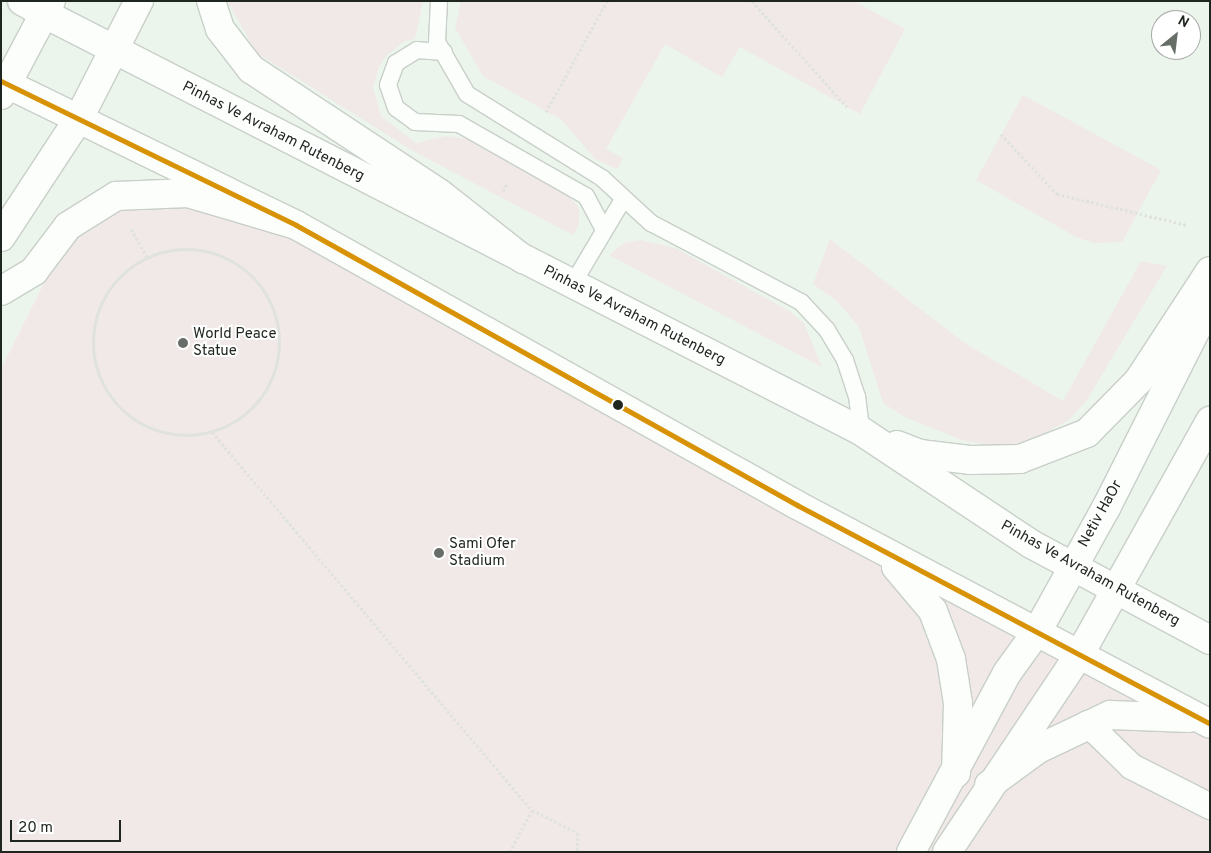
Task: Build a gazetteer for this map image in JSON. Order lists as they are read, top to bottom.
{
  "streets": {
    "main road": ["Pinhas Ve Avraham Rutenberg", "Netiv HaOr"]
  },
  "crossings": [
    ["Pinhas Ve Avraham Rutenberg", "Netiv HaOr"]
  ],
  "places": ["World Peace Statue", "Sami Ofer Stadium"],
  "scale_bar": "20 m",
  "north": "top right"
}
